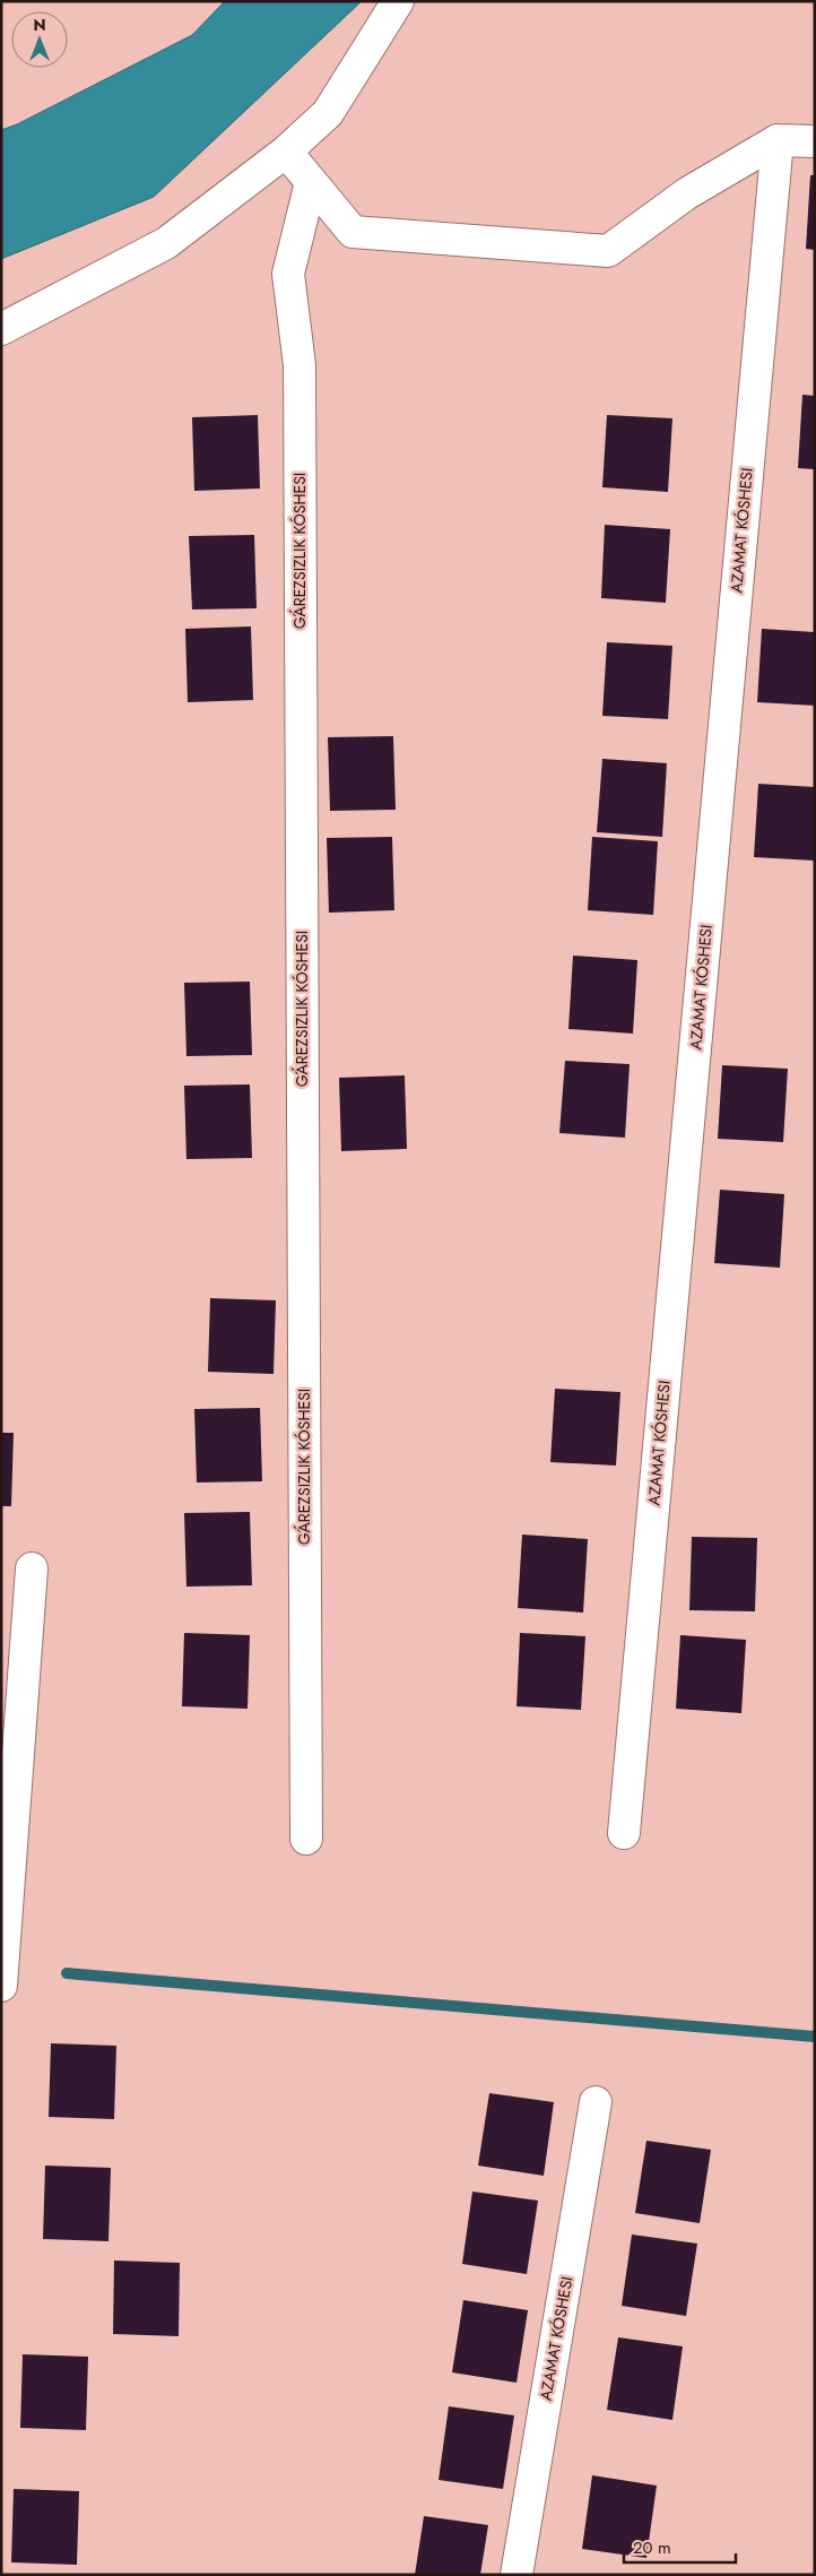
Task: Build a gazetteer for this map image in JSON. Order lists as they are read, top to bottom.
{
  "streets": {
    "street": ["AZAMAT KÓSHESI", "ǴÁREZSIZLIK KÓSHESI"]
  },
  "scale_bar": "20 m",
  "north": "top"
}
